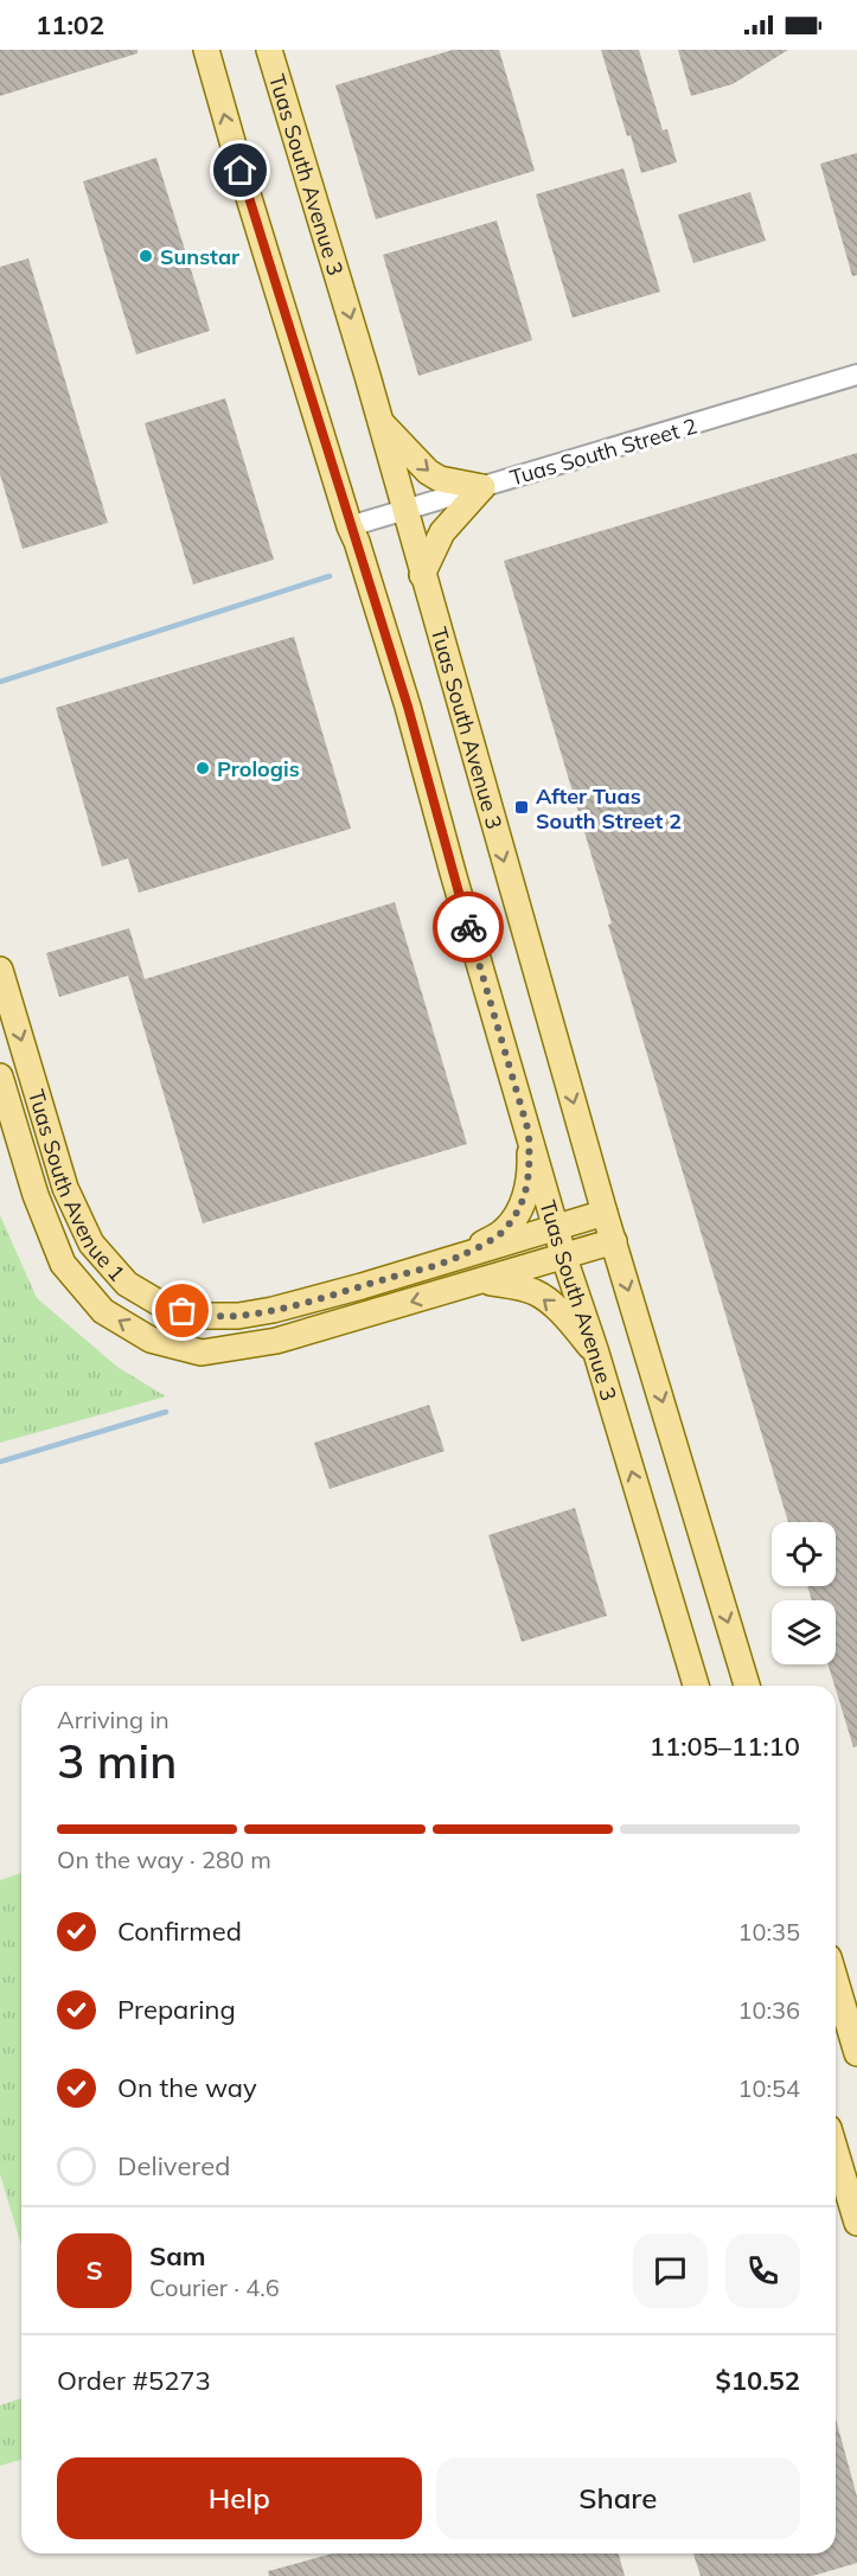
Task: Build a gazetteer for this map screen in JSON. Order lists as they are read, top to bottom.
{
  "streets": {
    "main road": ["Tuas South Avenue 3", "Tuas South Avenue 1"],
    "street": ["Tuas South Street 2"]
  },
  "crossings": [
    ["Tuas South Avenue 3", "Tuas South Street 2"],
    ["Tuas South Avenue 3", "Tuas South Avenue 1"]
  ],
  "places": {
    "other": ["Sunstar", "Prologis"],
    "transit": ["After Tuas South Street 2"]
  },
  "page": {
    "status": "11:02",
    "heading": ["3 min", "Arriving in", "11:05–11:10"],
    "panel": [
      "Sam",
      "Courier · 4.6",
      "Order #5273",
      "$10.52"
    ],
    "bar": "On the way · 280 m",
    "list": [
      ["Confirmed", "10:35"],
      ["Preparing", "10:36"],
      ["On the way", "10:54"],
      "Delivered"
    ],
    "round": "S",
    "buttons": ["Help", "Share"]
  }
}
